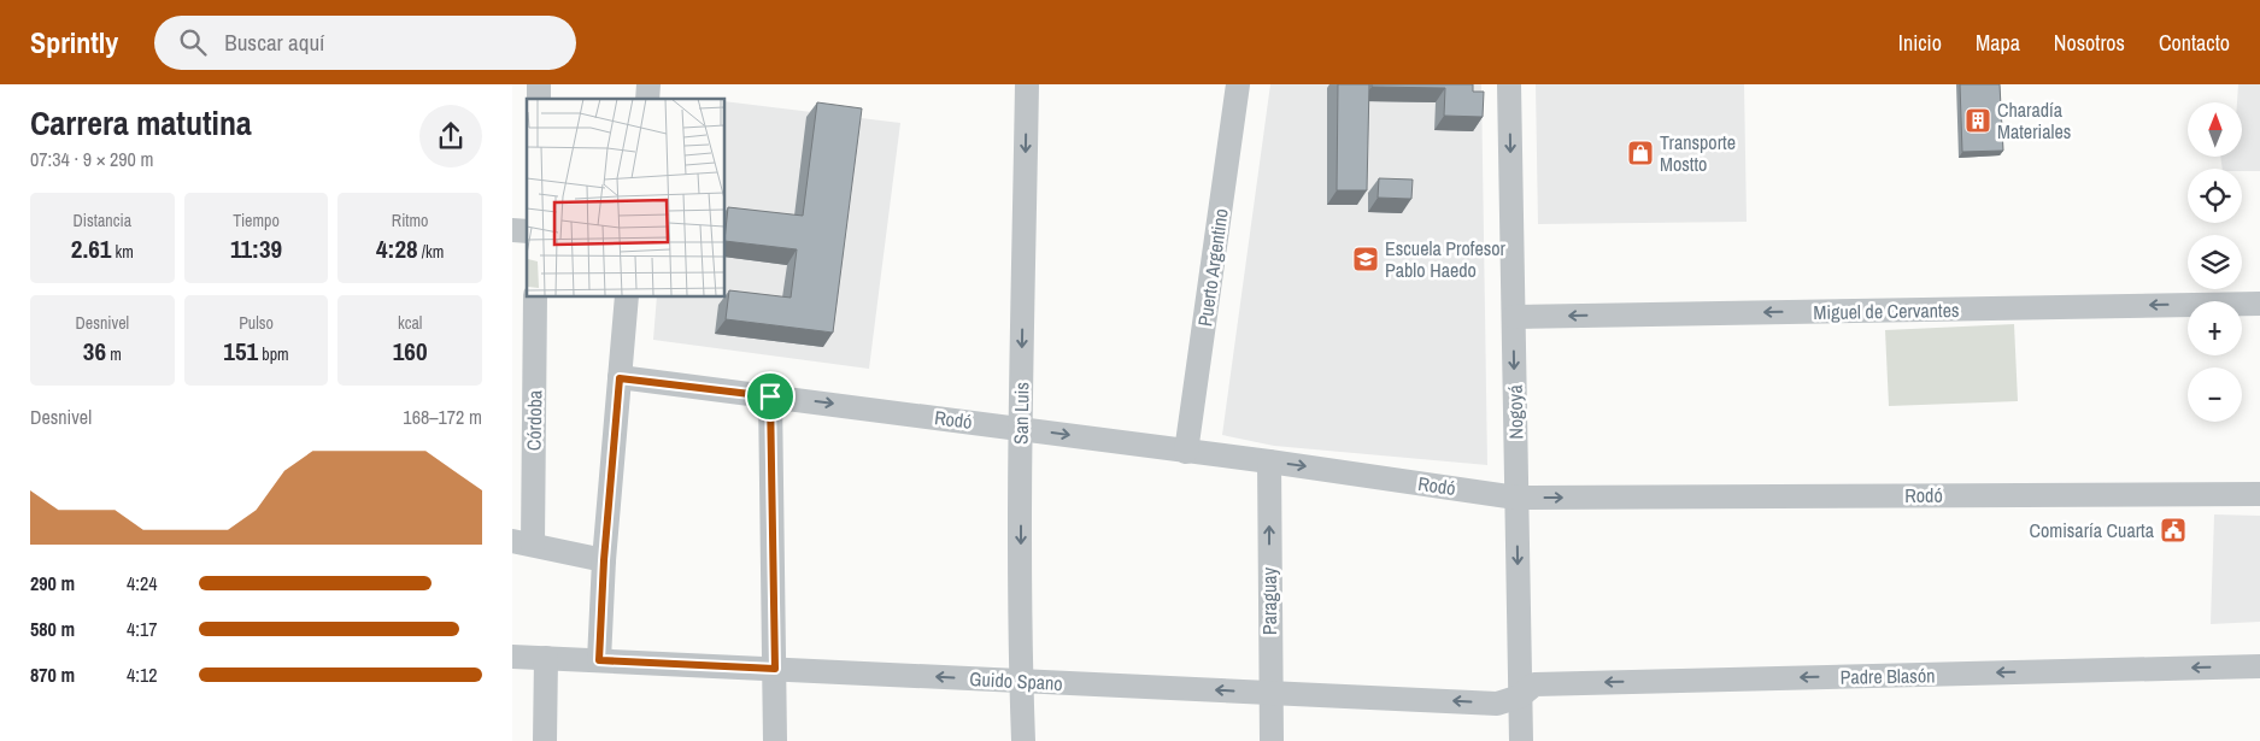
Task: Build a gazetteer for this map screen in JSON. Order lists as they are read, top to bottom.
{
  "streets": {
    "street": [
      "Puerto Argentino",
      "Miguel de Cervantes",
      "Nogoyá",
      "San Luis",
      "Rodó",
      "Córdoba",
      "Paraguay",
      "Padre Blasón",
      "Guido Spano"
    ]
  },
  "crossings": [
    ["Puerto Argentino", "Rodó"],
    ["Miguel de Cervantes", "Nogoyá"],
    ["Nogoyá", "Rodó"],
    ["Nogoyá", "Padre Blasón"],
    ["Nogoyá", "Guido Spano"],
    ["San Luis", "Rodó"],
    ["San Luis", "Guido Spano"],
    ["Rodó", "Paraguay"],
    ["Paraguay", "Guido Spano"],
    ["Padre Blasón", "Guido Spano"]
  ],
  "one_way": [
    "Miguel de Cervantes",
    "Nogoyá",
    "San Luis",
    "Rodó",
    "Paraguay",
    "Padre Blasón",
    "Guido Spano"
  ],
  "places": {
    "building": ["Charadía Materiales"],
    "shop": ["Transporte Mostto"],
    "school or university": ["Escuela Profesor Pablo Haedo"],
    "public building": ["Comisaría Cuarta"]
  },
  "north": "top",
  "page": {
    "header": "Sprintly",
    "search": "Buscar aquí",
    "nav": [
      "Inicio",
      "Mapa",
      "Nosotros",
      "Contacto"
    ],
    "heading": ["Carrera matutina", "07:34 · 9 × 290 m"],
    "map_buttons": ["+", "−"],
    "stats": [
      ["Distancia", "2.61 km"],
      ["Tiempo", "11:39"],
      ["Ritmo", "4:28 /km"],
      ["Desnivel", "36 m"],
      ["Pulso", "151 bpm"],
      ["kcal", "160"]
    ],
    "chart": ["Desnivel", "168–172 m"],
    "list": [
      {
        "name": "290 m",
        "note": "4:24"
      },
      {
        "name": "580 m",
        "note": "4:17"
      },
      {
        "name": "870 m",
        "note": "4:12"
      }
    ]
  }
}
